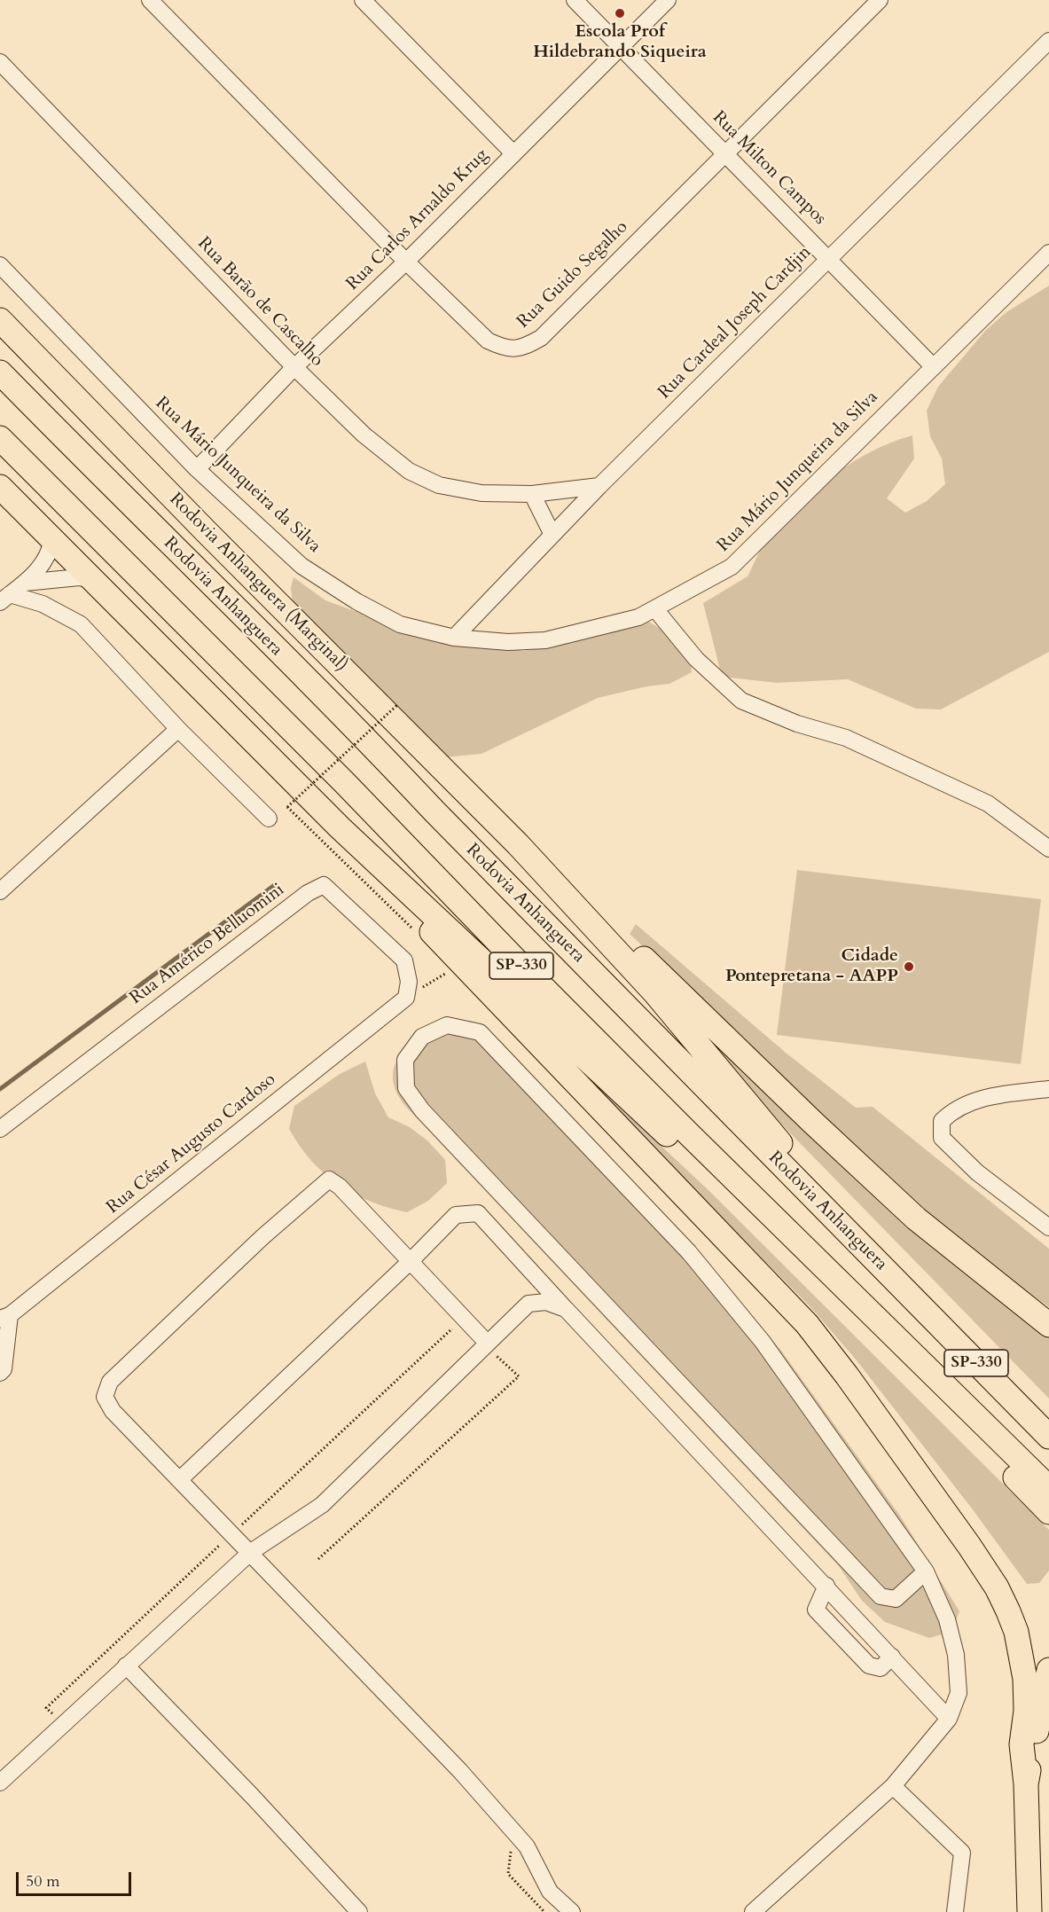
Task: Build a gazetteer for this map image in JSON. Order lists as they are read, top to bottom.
{
  "streets": {
    "highway": ["Rodovia Anhanguera (Marginal)", "Rodovia Anhanguera", "SP-330"],
    "street": [
      "Rua Milton Campos",
      "Rua Carlos Arnaldo Krug",
      "Rua Guido Segalho",
      "Rua Barão de Cascalho",
      "Rua Cardeal Joseph Cardjin",
      "Rua Mário Junqueira da Silva",
      "Rua Américo Belluomini",
      "Rua César Augusto Cardoso"
    ]
  },
  "crossings": [
    ["Rua Milton Campos", "Rua Carlos Arnaldo Krug"],
    ["Rua Milton Campos", "Rua Guido Segalho"],
    ["Rua Milton Campos", "Rua Cardeal Joseph Cardjin"],
    ["Rua Milton Campos", "Rua Mário Junqueira da Silva"],
    ["Rua Carlos Arnaldo Krug", "Rua Guido Segalho"],
    ["Rua Carlos Arnaldo Krug", "Rua Barão de Cascalho"],
    ["Rua Carlos Arnaldo Krug", "Rua Mário Junqueira da Silva"],
    ["Rua Barão de Cascalho", "Rua Cardeal Joseph Cardjin"],
    ["Rua Cardeal Joseph Cardjin", "Rua Mário Junqueira da Silva"],
    ["Rua Américo Belluomini", "Rua César Augusto Cardoso"]
  ],
  "places": ["Escola Prof Hildebrando Siqueira", "Cidade Pontepretana - AAPP"],
  "scale_bar": "50 m"
}
